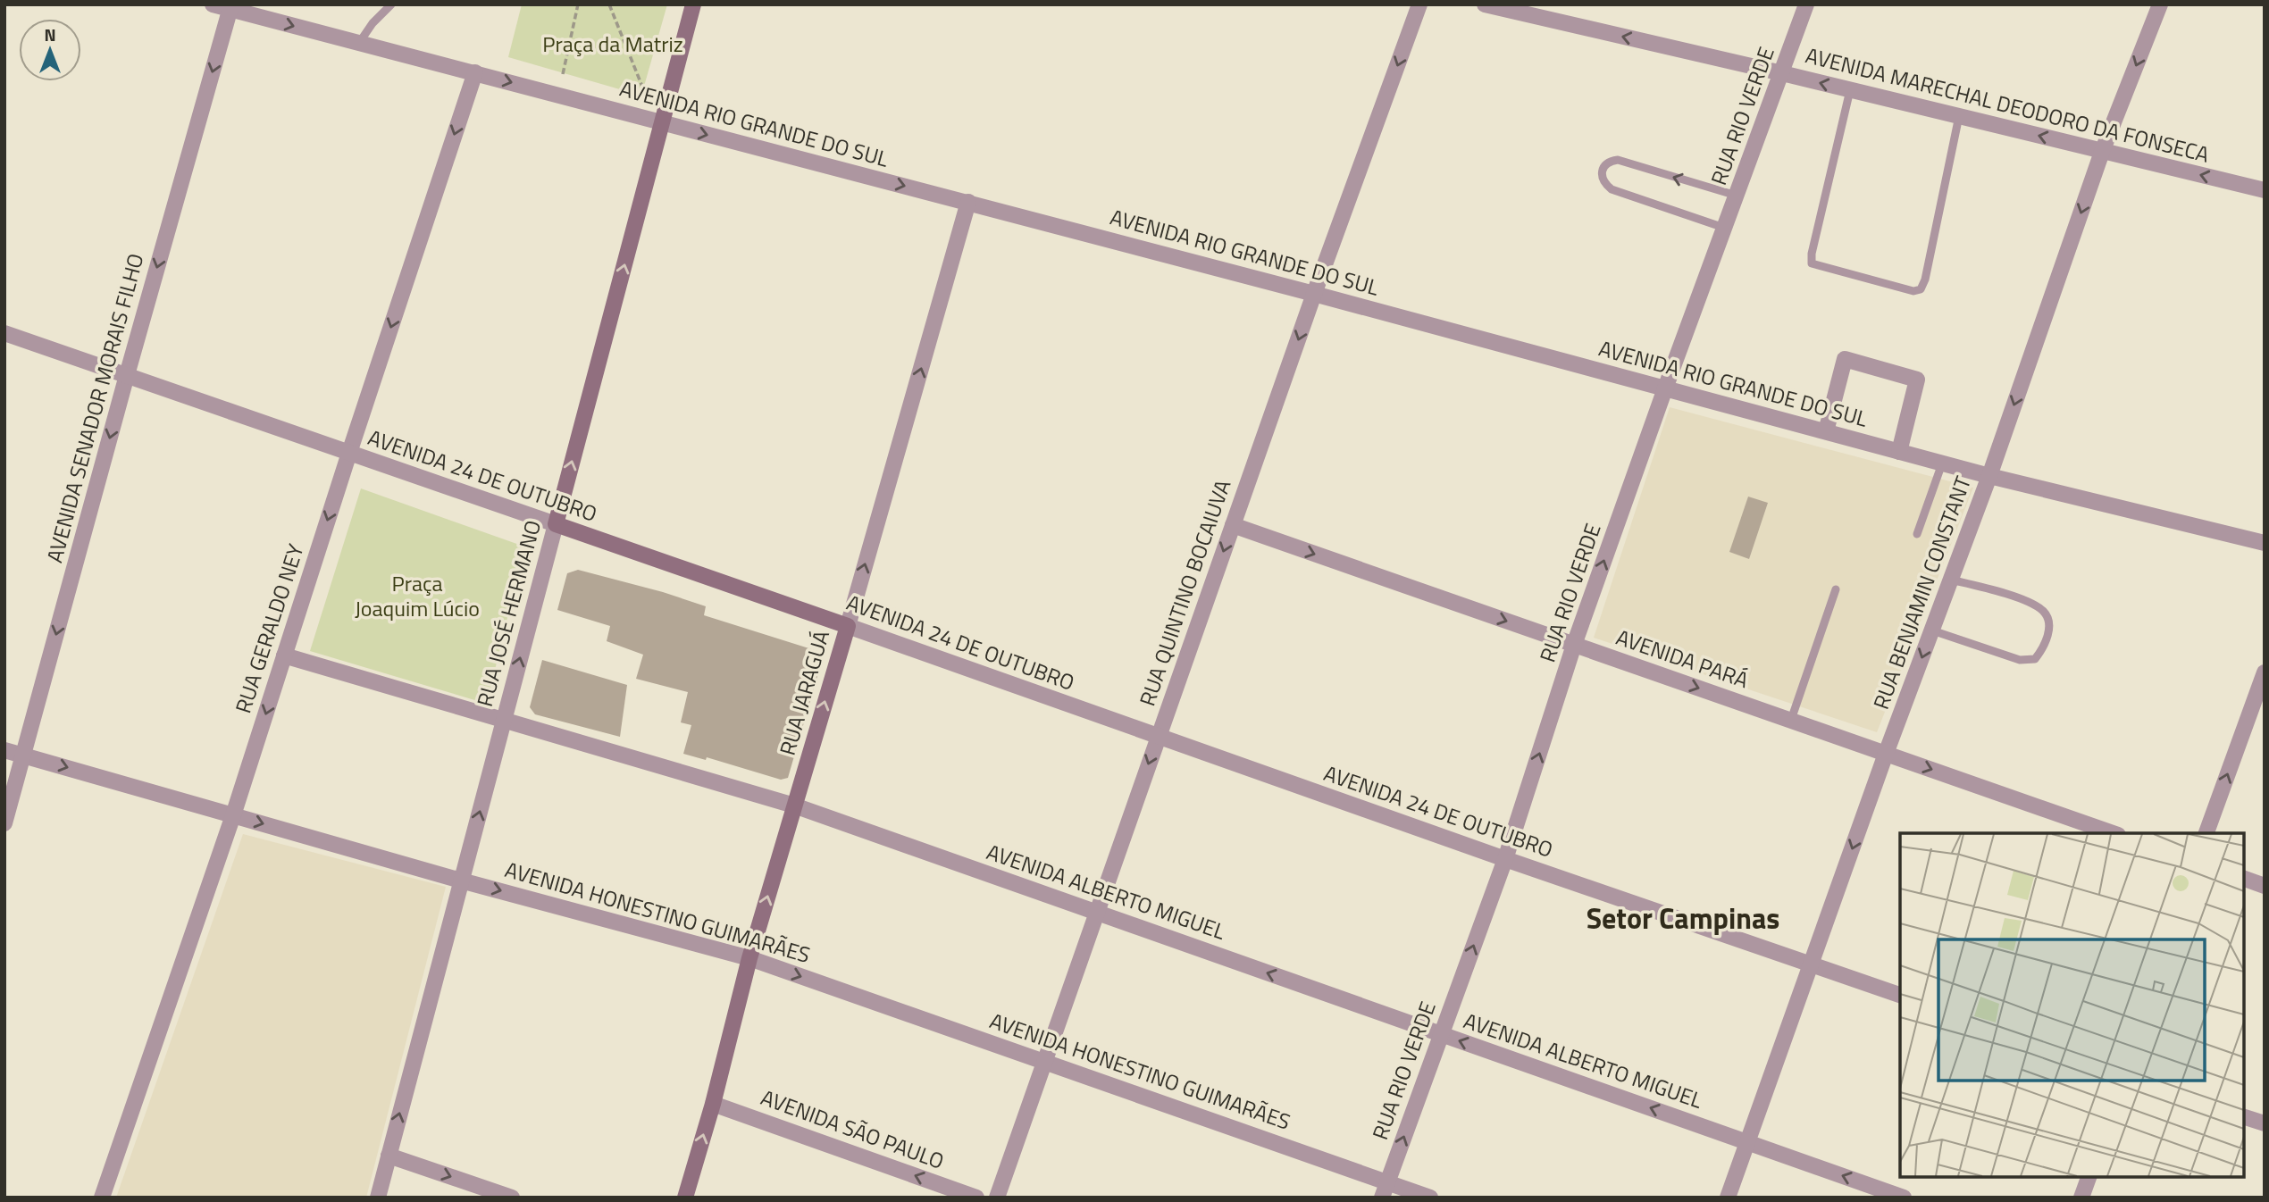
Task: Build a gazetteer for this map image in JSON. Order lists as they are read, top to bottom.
{
  "streets": {
    "main road": ["AVENIDA 24 DE OUTUBRO", "RUA JOSÉ HERMANO", "RUA JARAGUÁ"],
    "street": [
      "AVENIDA MARECHAL DEODORO DA FONSECA",
      "RUA RIO VERDE",
      "AVENIDA RIO GRANDE DO SUL",
      "AVENIDA SENADOR MORAIS FILHO",
      "RUA QUINTINO BOCAIUVA",
      "RUA BENJAMIN CONSTANT",
      "RUA GERALDO NEY",
      "AVENIDA PARÁ",
      "AVENIDA ALBERTO MIGUEL",
      "AVENIDA HONESTINO GUIMARÃES",
      "AVENIDA SÃO PAULO"
    ]
  },
  "crossings": [
    ["AVENIDA MARECHAL DEODORO DA FONSECA", "RUA RIO VERDE"],
    ["AVENIDA MARECHAL DEODORO DA FONSECA", "RUA BENJAMIN CONSTANT"],
    ["RUA RIO VERDE", "AVENIDA RIO GRANDE DO SUL"],
    ["RUA RIO VERDE", "AVENIDA 24 DE OUTUBRO"],
    ["RUA RIO VERDE", "AVENIDA PARÁ"],
    ["RUA RIO VERDE", "AVENIDA ALBERTO MIGUEL"],
    ["RUA RIO VERDE", "AVENIDA HONESTINO GUIMARÃES"],
    ["AVENIDA RIO GRANDE DO SUL", "AVENIDA SENADOR MORAIS FILHO"],
    ["AVENIDA RIO GRANDE DO SUL", "RUA QUINTINO BOCAIUVA"],
    ["AVENIDA RIO GRANDE DO SUL", "RUA BENJAMIN CONSTANT"],
    ["AVENIDA RIO GRANDE DO SUL", "RUA JOSÉ HERMANO"],
    ["AVENIDA RIO GRANDE DO SUL", "RUA GERALDO NEY"],
    ["AVENIDA RIO GRANDE DO SUL", "RUA JARAGUÁ"],
    ["AVENIDA SENADOR MORAIS FILHO", "AVENIDA 24 DE OUTUBRO"],
    ["AVENIDA SENADOR MORAIS FILHO", "AVENIDA HONESTINO GUIMARÃES"],
    ["AVENIDA 24 DE OUTUBRO", "RUA QUINTINO BOCAIUVA"],
    ["AVENIDA 24 DE OUTUBRO", "RUA BENJAMIN CONSTANT"],
    ["AVENIDA 24 DE OUTUBRO", "RUA JOSÉ HERMANO"],
    ["AVENIDA 24 DE OUTUBRO", "RUA GERALDO NEY"],
    ["AVENIDA 24 DE OUTUBRO", "RUA JARAGUÁ"],
    ["RUA QUINTINO BOCAIUVA", "AVENIDA PARÁ"],
    ["RUA QUINTINO BOCAIUVA", "AVENIDA ALBERTO MIGUEL"],
    ["RUA QUINTINO BOCAIUVA", "AVENIDA HONESTINO GUIMARÃES"],
    ["RUA BENJAMIN CONSTANT", "AVENIDA PARÁ"],
    ["RUA BENJAMIN CONSTANT", "AVENIDA ALBERTO MIGUEL"],
    ["RUA JOSÉ HERMANO", "AVENIDA ALBERTO MIGUEL"],
    ["RUA JOSÉ HERMANO", "AVENIDA HONESTINO GUIMARÃES"],
    ["RUA GERALDO NEY", "AVENIDA ALBERTO MIGUEL"],
    ["RUA GERALDO NEY", "AVENIDA HONESTINO GUIMARÃES"],
    ["RUA JARAGUÁ", "AVENIDA ALBERTO MIGUEL"],
    ["RUA JARAGUÁ", "AVENIDA HONESTINO GUIMARÃES"],
    ["RUA JARAGUÁ", "AVENIDA SÃO PAULO"]
  ],
  "one_way": [
    "AVENIDA MARECHAL DEODORO DA FONSECA",
    "RUA RIO VERDE",
    "AVENIDA SENADOR MORAIS FILHO",
    "RUA QUINTINO BOCAIUVA",
    "RUA BENJAMIN CONSTANT",
    "RUA JOSÉ HERMANO",
    "RUA GERALDO NEY",
    "AVENIDA PARÁ",
    "RUA JARAGUÁ",
    "AVENIDA ALBERTO MIGUEL",
    "AVENIDA HONESTINO GUIMARÃES",
    "AVENIDA SÃO PAULO"
  ],
  "districts": ["Setor Campinas"],
  "parks": ["Praça da Matriz", "Praça Joaquim Lúcio"],
  "north": "top"
}
